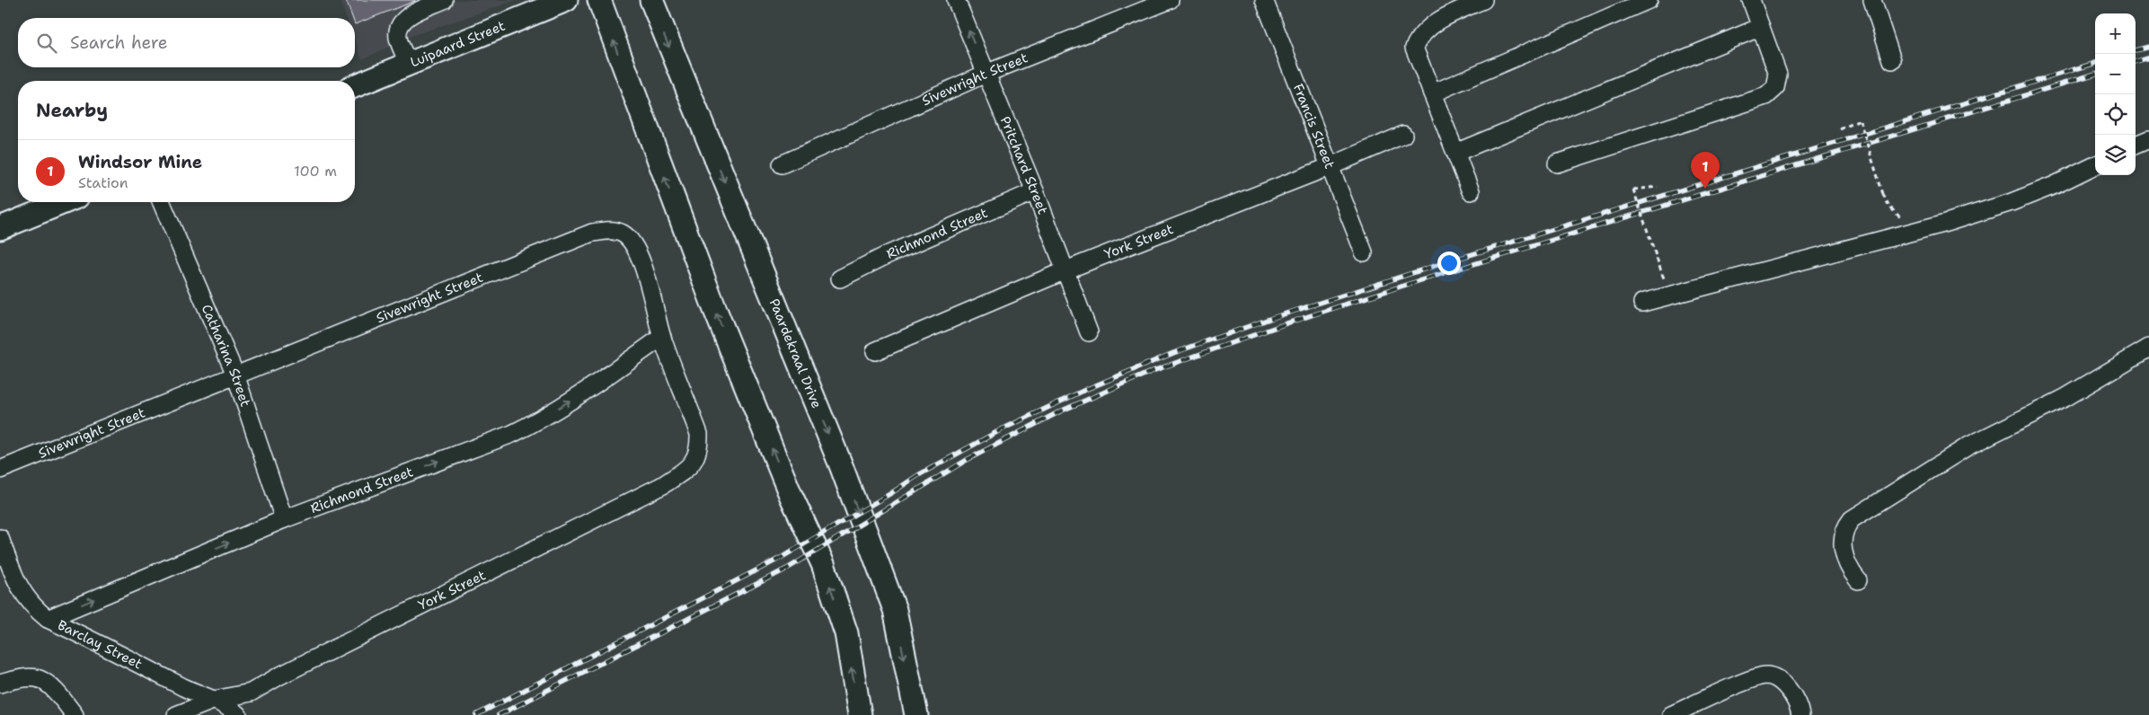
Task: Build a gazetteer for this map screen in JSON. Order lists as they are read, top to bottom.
{
  "streets": {
    "main road": ["Luipaard Street", "Paardekraal Drive"],
    "street": [
      "Sivewright Street",
      "Francis Street",
      "Pritchard Street",
      "Richmond Street",
      "York Street",
      "Catharina Street",
      "Barclay Street"
    ]
  },
  "crossings": [
    ["Sivewright Street", "Pritchard Street"],
    ["Sivewright Street", "Richmond Street"],
    ["Sivewright Street", "York Street"],
    ["Sivewright Street", "Catharina Street"],
    ["Francis Street", "York Street"],
    ["Pritchard Street", "Richmond Street"],
    ["Pritchard Street", "York Street"],
    ["Richmond Street", "Catharina Street"],
    ["Richmond Street", "Barclay Street"],
    ["York Street", "Barclay Street"]
  ],
  "one_way": ["Richmond Street"],
  "page": {
    "map_buttons": ["+", "−"],
    "search": "Search here",
    "heading": "Nearby",
    "list": [
      {
        "mark": "1",
        "name": "Windsor Mine",
        "note": "Station",
        "value": "100 m"
      }
    ],
    "pins": "1"
  }
}
